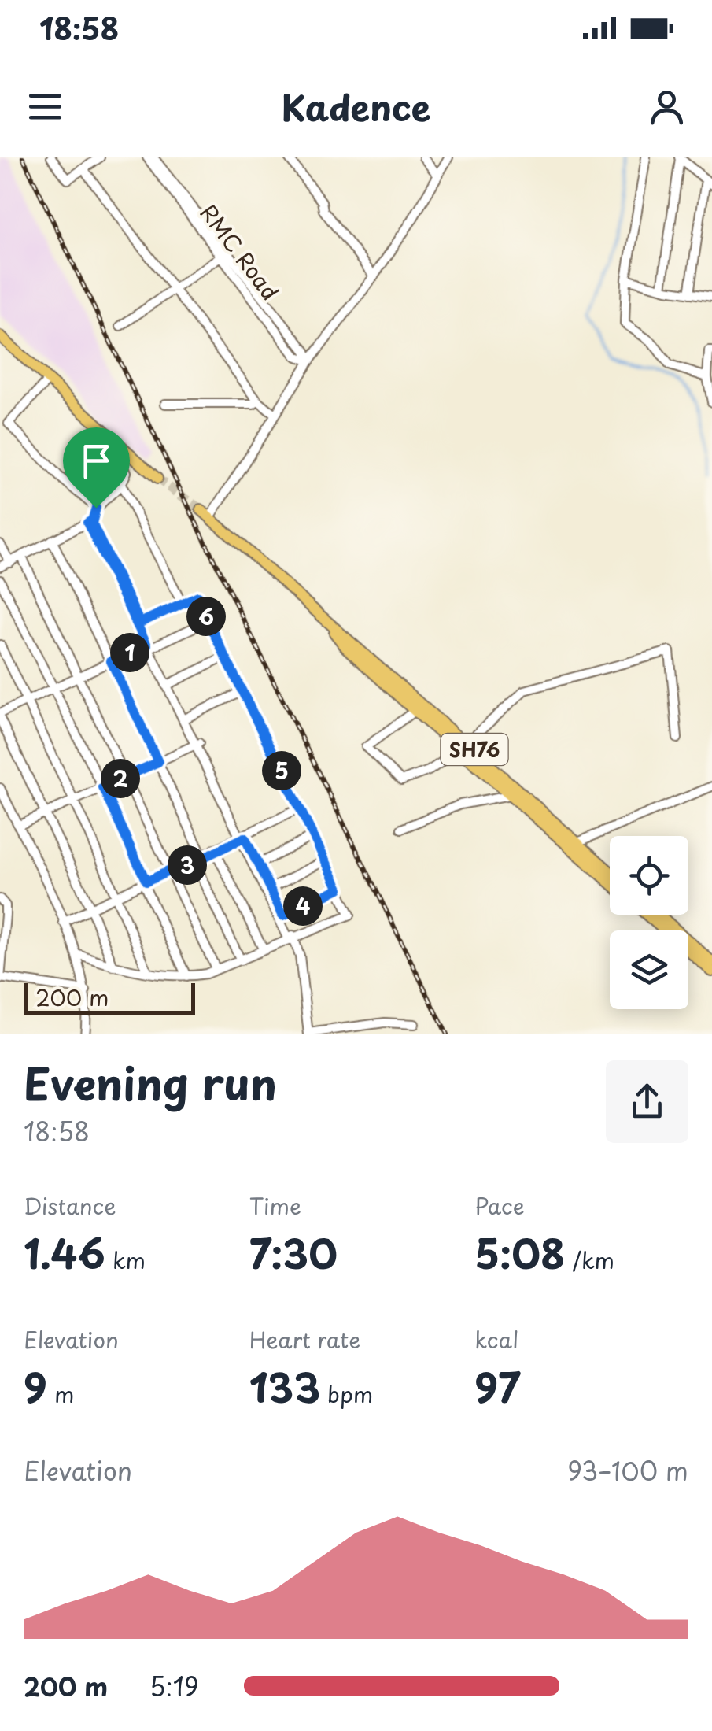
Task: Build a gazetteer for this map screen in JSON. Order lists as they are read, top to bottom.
{
  "streets": {
    "main road": ["SH76"],
    "street": ["RMC Road"]
  },
  "scale_bar": "200 m",
  "page": {
    "status": "18:58",
    "header": "Kadence",
    "pins": [
      "6",
      "1",
      "5",
      "2",
      "3",
      "4"
    ],
    "scale": "200 m",
    "heading": ["Evening run", "18:58"],
    "stats": [
      ["Distance", "1.46 km"],
      ["Time", "7:30"],
      ["Pace", "5:08 /km"],
      ["Elevation", "9 m"],
      ["Heart rate", "133 bpm"],
      ["kcal", "97"]
    ],
    "chart": ["Elevation", "93–100 m"],
    "list": [
      {
        "name": "200 m",
        "note": "5:19"
      }
    ]
  }
}
